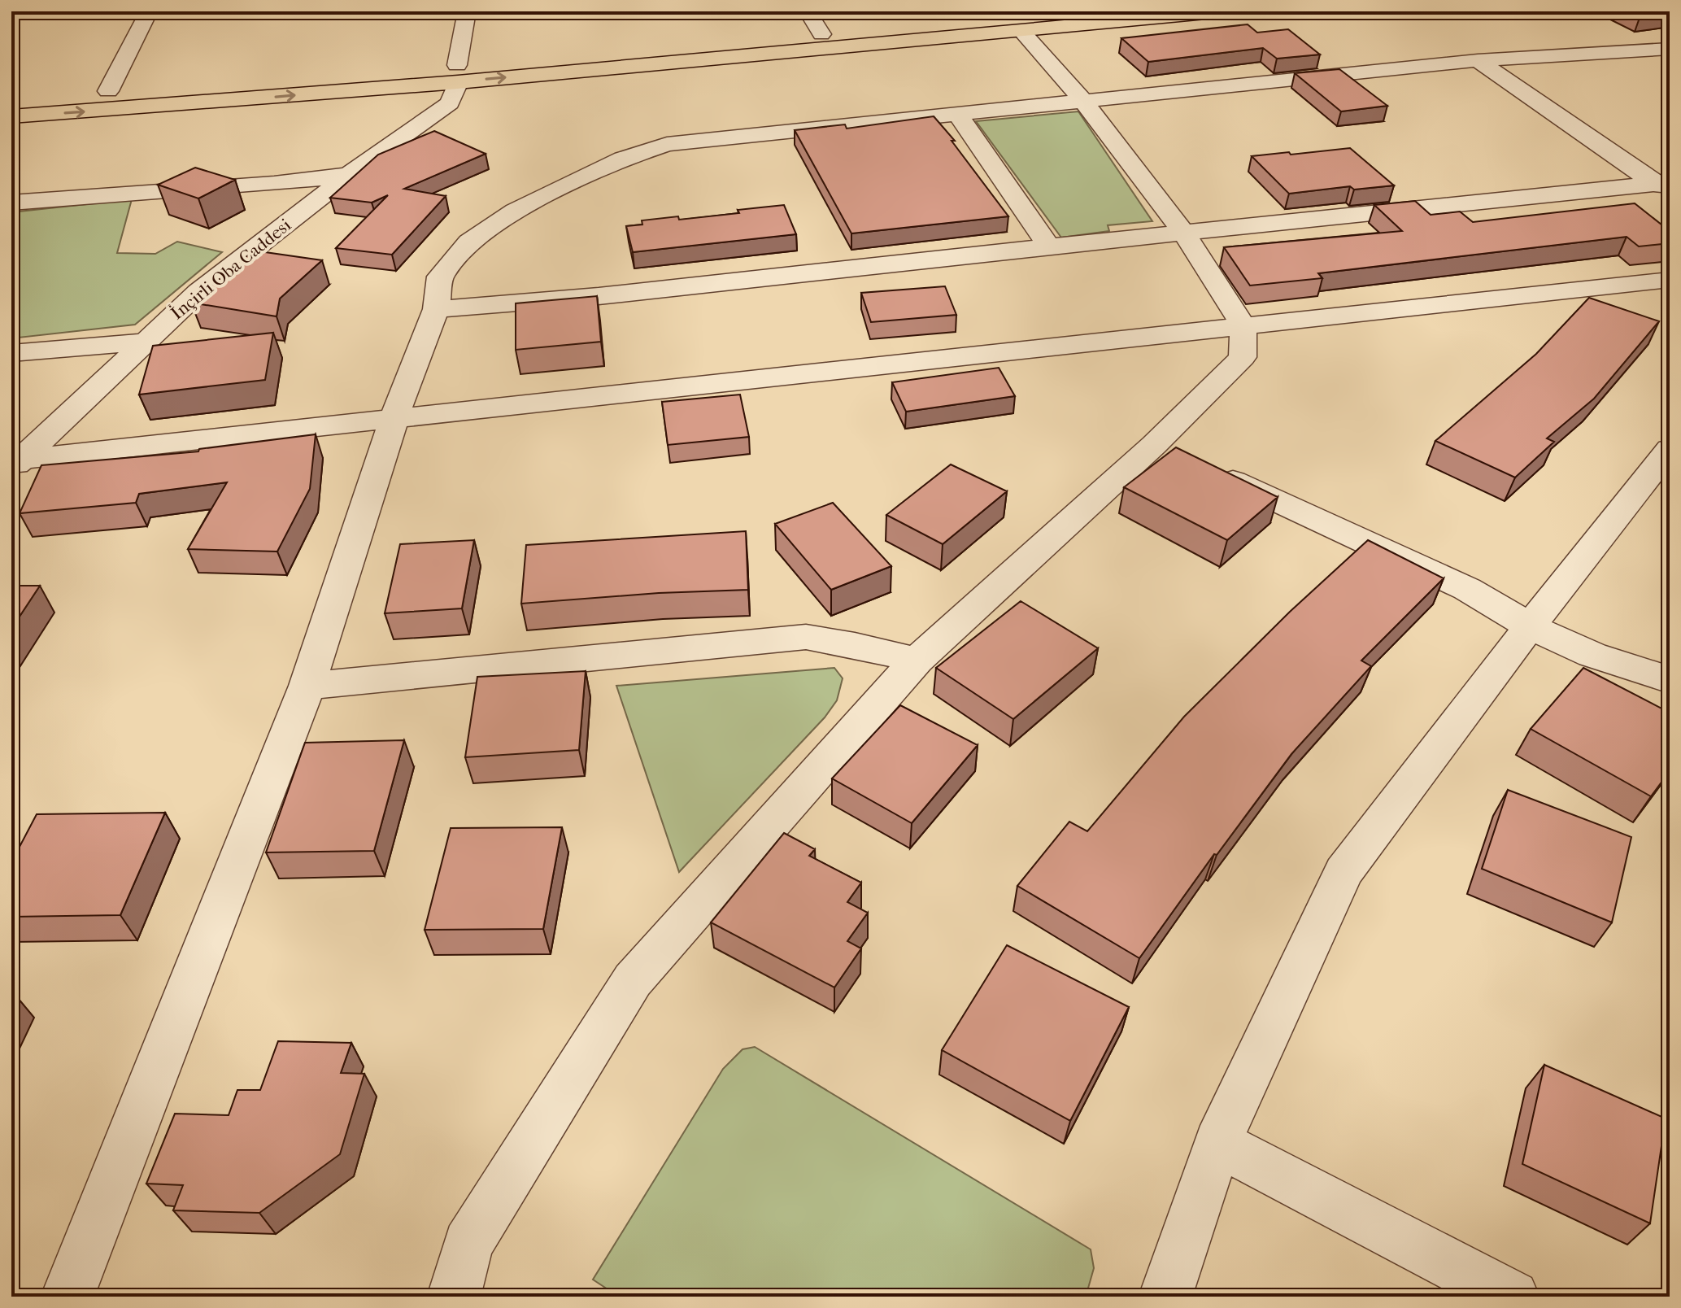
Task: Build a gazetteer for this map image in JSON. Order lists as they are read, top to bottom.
{
  "streets": {
    "street": ["İnçirli Oba Caddesi"]
  }
}
